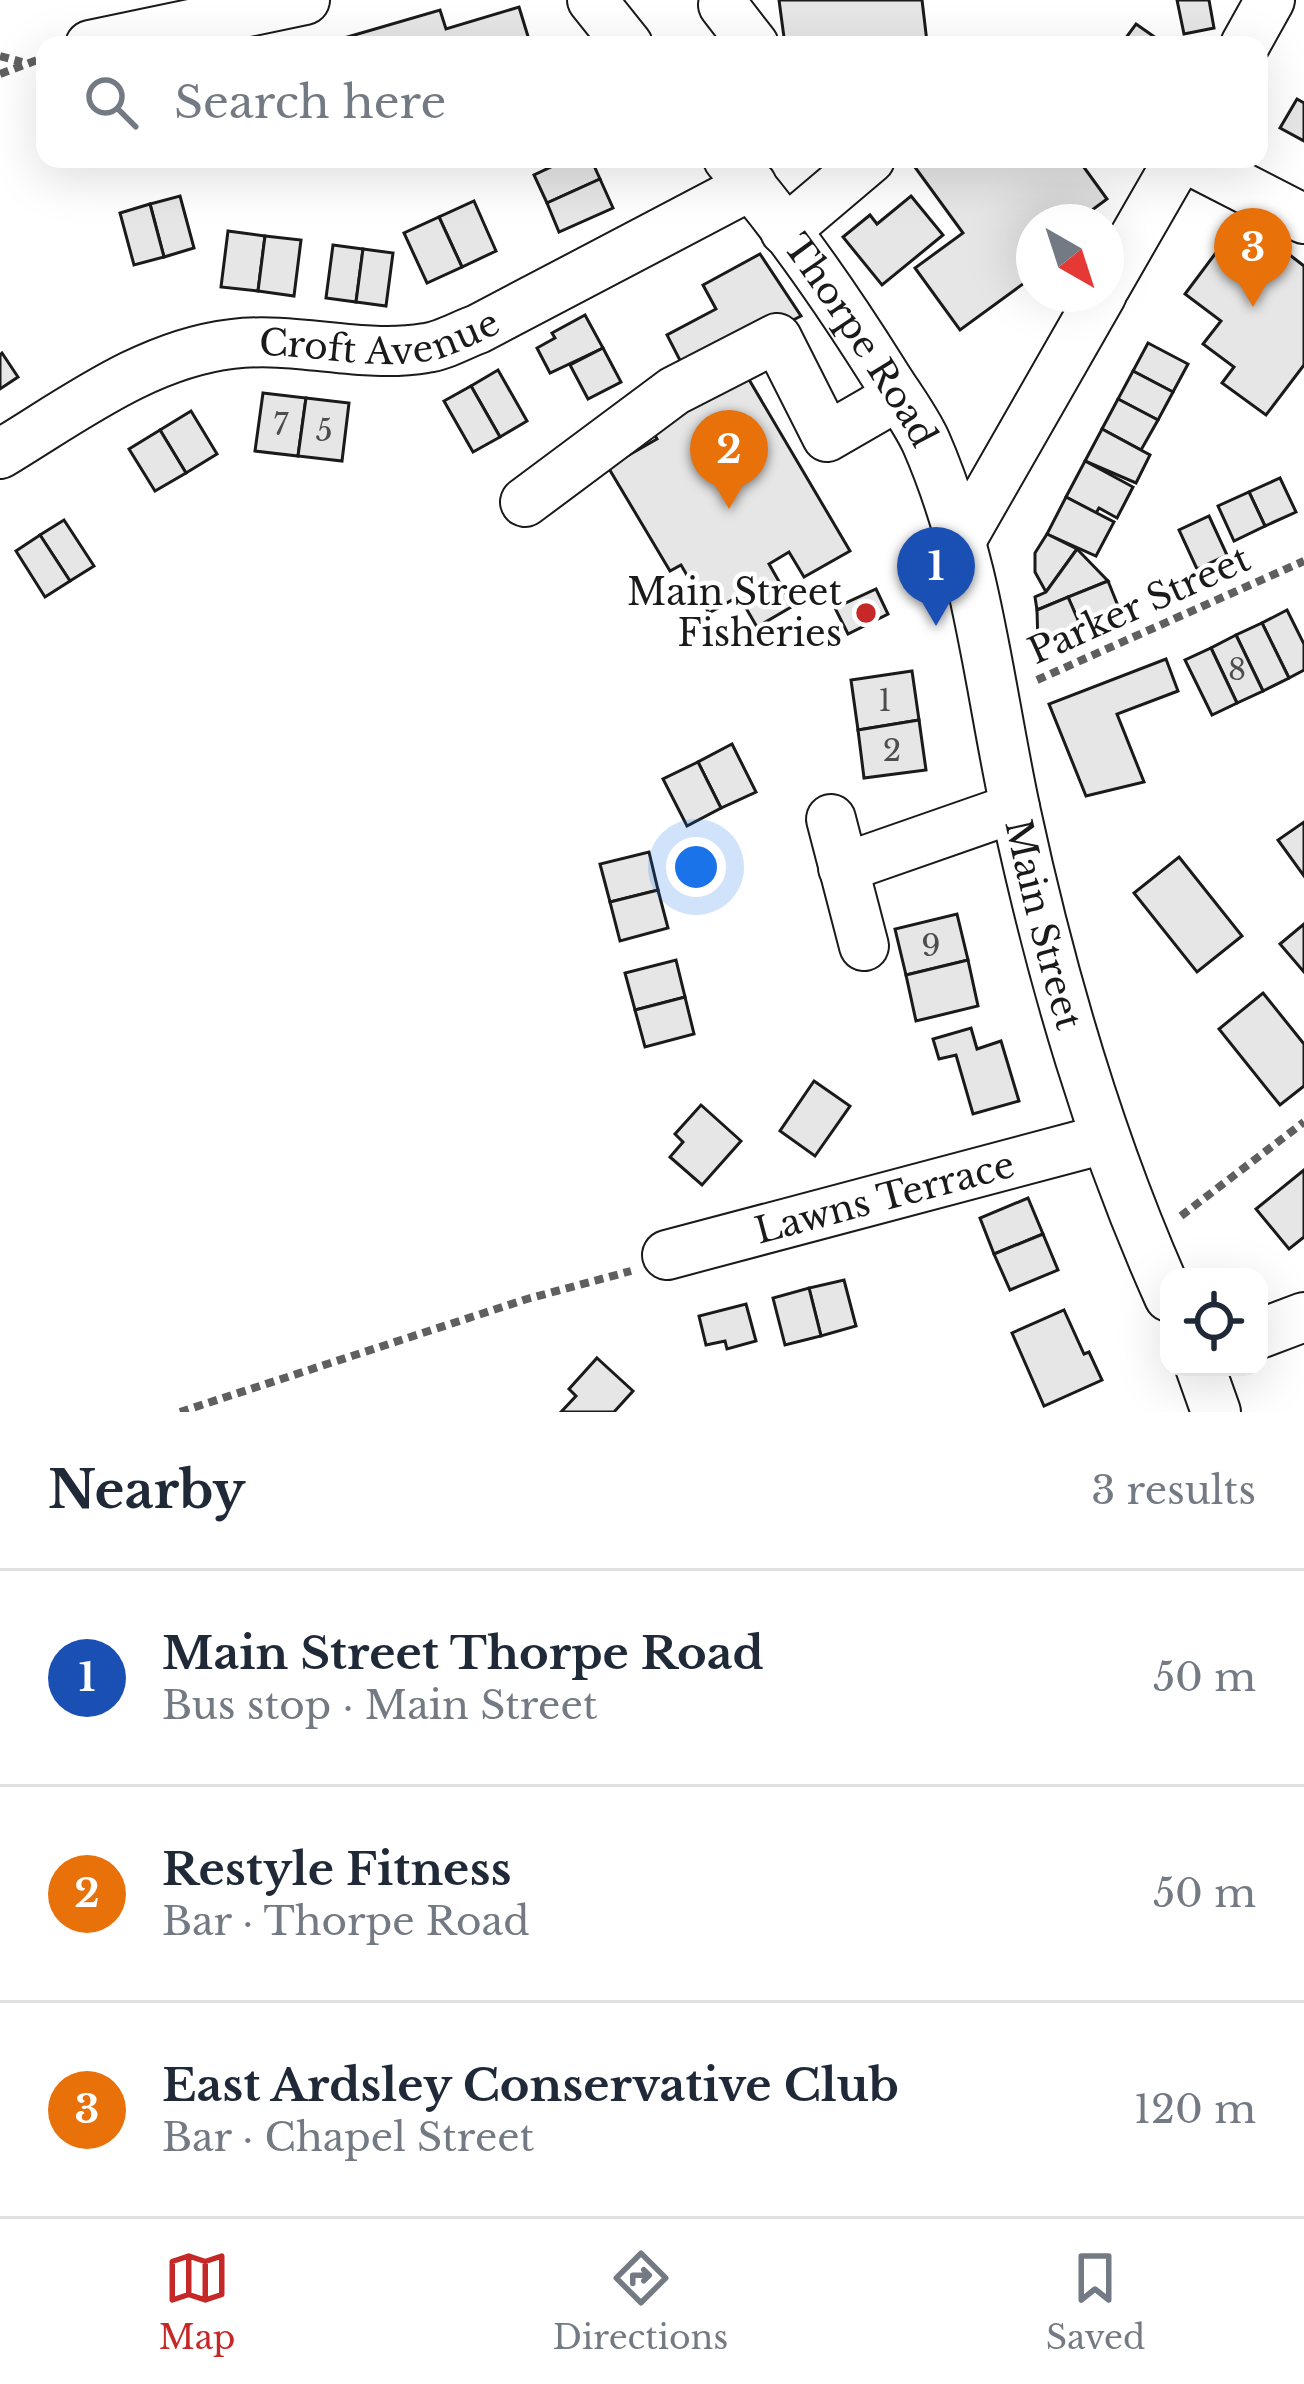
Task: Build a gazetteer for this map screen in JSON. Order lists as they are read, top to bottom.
{
  "streets": {
    "street": [
      "Croft Avenue",
      "Thorpe Road",
      "Main Street",
      "Lawns Terrace"
    ],
    "path": ["Parker Street"]
  },
  "crossings": [
    ["Croft Avenue", "Thorpe Road"],
    ["Thorpe Road", "Main Street"],
    ["Parker Street", "Main Street"],
    ["Main Street", "Lawns Terrace"]
  ],
  "places": ["Main Street Fisheries"],
  "house_numbers": [
    "7",
    "5",
    "8",
    "1",
    "2",
    "9"
  ],
  "north": "bottom right",
  "page": {
    "search": "Search here",
    "pins": ["3", "2", "1"],
    "heading": ["Nearby", "3 results"],
    "list": [
      {
        "mark": "1",
        "name": "Main Street Thorpe Road",
        "note": "Bus stop · Main Street",
        "value": "50 m"
      },
      {
        "mark": "2",
        "name": "Restyle Fitness",
        "note": "Bar · Thorpe Road",
        "value": "50 m"
      },
      {
        "mark": "3",
        "name": "East Ardsley Conservative Club",
        "note": "Bar · Chapel Street",
        "value": "120 m"
      }
    ],
    "nav": ["Map", "Directions", "Saved"]
  }
}
